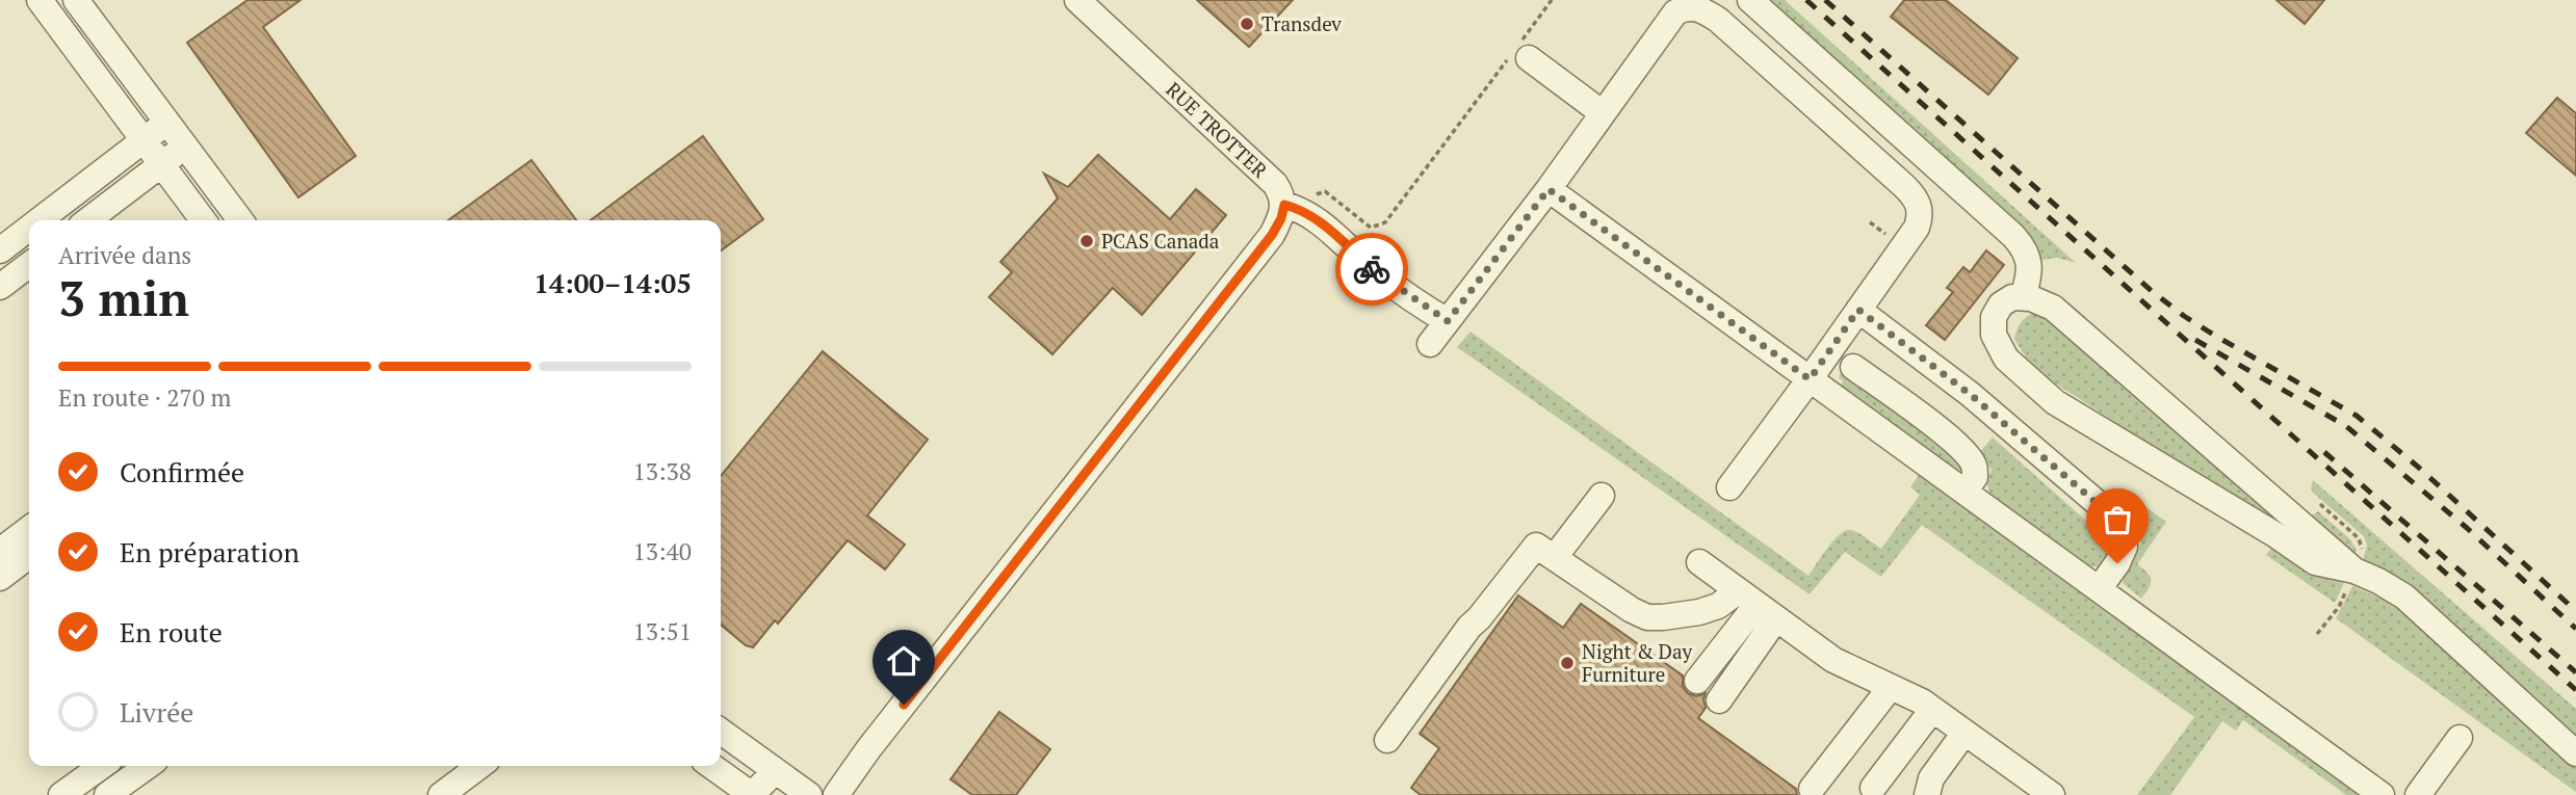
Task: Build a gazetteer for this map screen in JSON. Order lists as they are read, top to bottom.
{
  "streets": {
    "street": ["RUE TROTTER"]
  },
  "places": ["Transdev", "PCAS Canada", "Night & Day Furniture"],
  "page": {
    "heading": ["3 min", "Arrivée dans", "14:00–14:05"],
    "bar": "En route · 270 m",
    "list": [
      ["Confirmée", "13:38"],
      ["En préparation", "13:40"],
      ["En route", "13:51"],
      "Livrée"
    ]
  }
}
